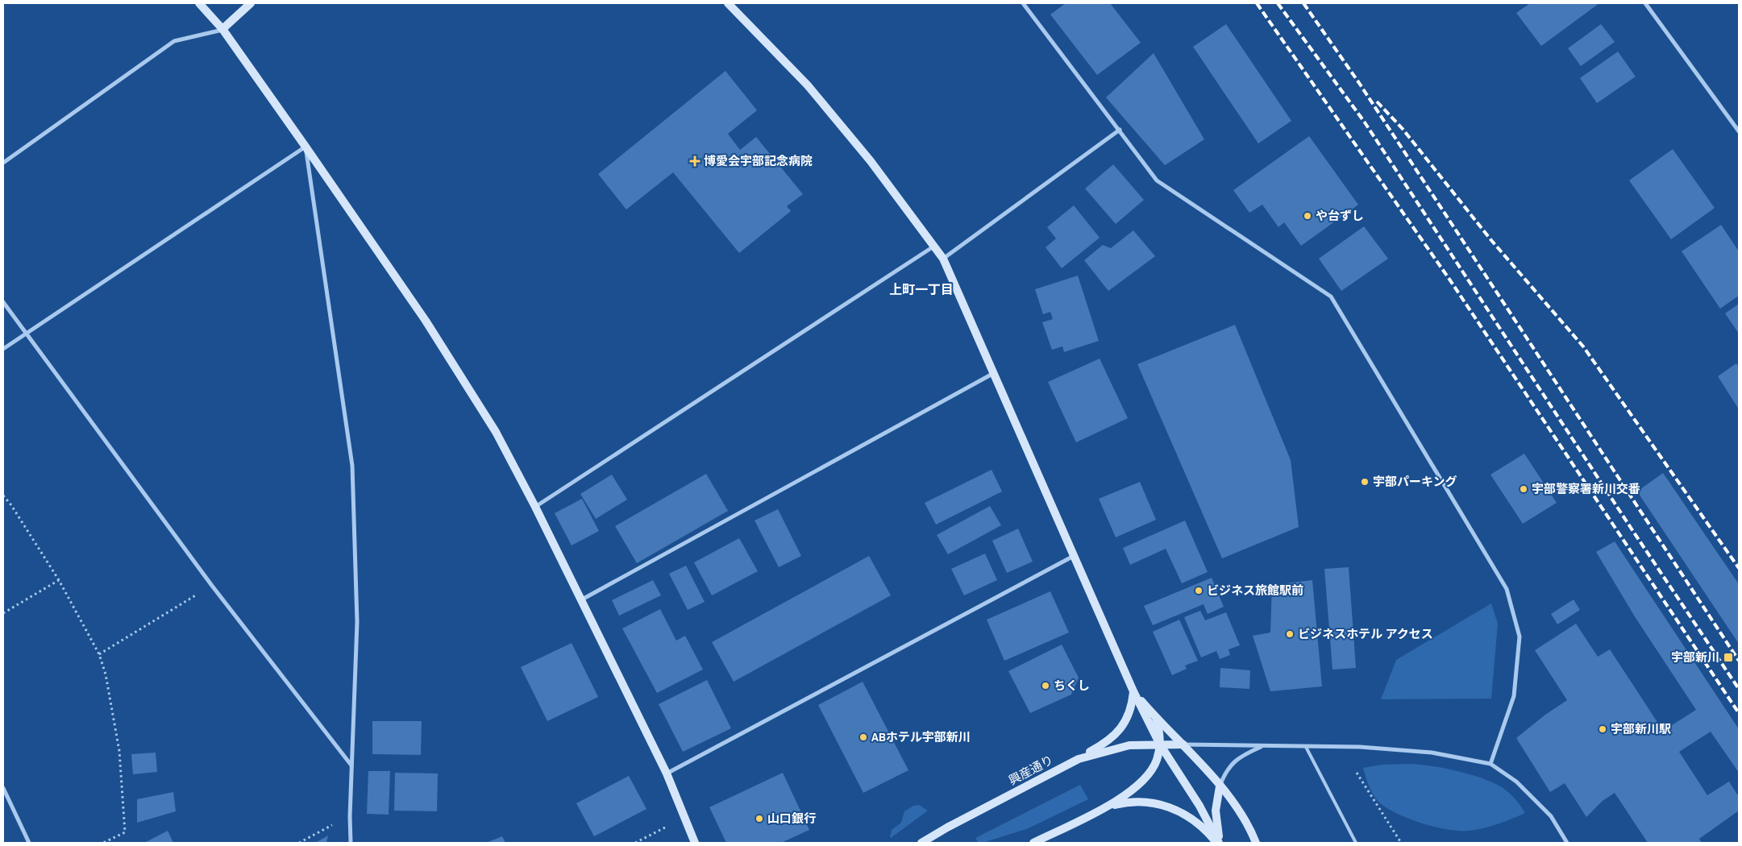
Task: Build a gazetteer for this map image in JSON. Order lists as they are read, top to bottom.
{
  "streets": {
    "street": ["興産通り"]
  },
  "districts": ["上町一丁目"],
  "places": {
    "health": ["博愛会宇部記念病院"],
    "other": [
      "や台ずし",
      "宇部パーキング",
      "宇部警察署新川交番",
      "ビジネス旅館駅前",
      "ビジネスホテル アクセス",
      "ちくし",
      "宇部新川駅",
      "ABホテル宇部新川",
      "山口銀行"
    ],
    "transit": ["宇部新川"]
  }
}
